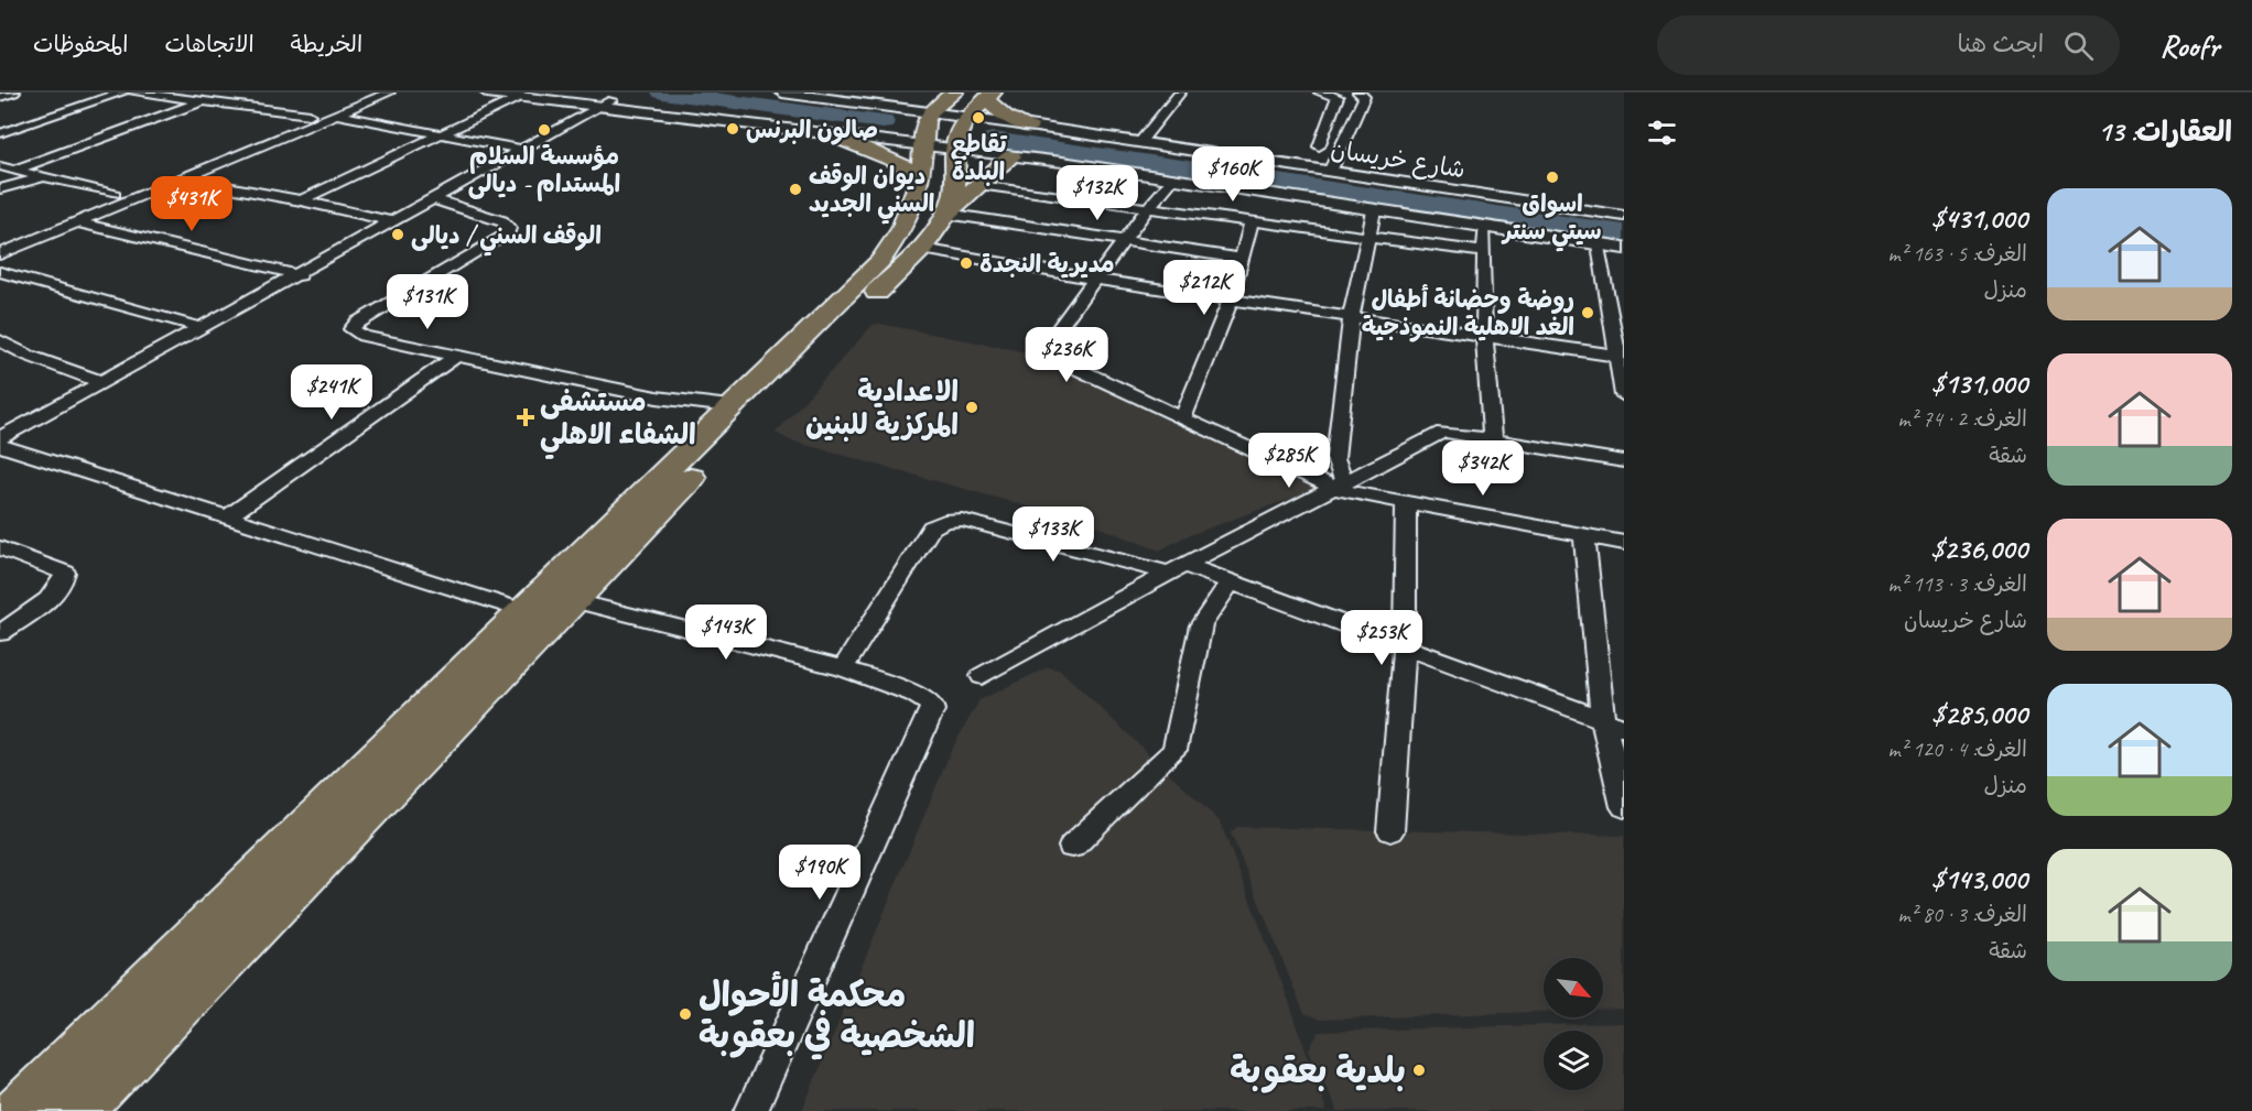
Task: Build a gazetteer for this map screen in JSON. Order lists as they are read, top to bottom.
{
  "streets": {
    "street": ["شارع خريسان"]
  },
  "places": {
    "other": [
      "تقاطع البلدة",
      "صالون البرنس",
      "مؤسسة السلام المستدام - ديالى",
      "اسواق سيتي سنتر",
      "ديوان الوقف السني الجديد",
      "الوقف السني / ديالى",
      "مديرية النجدة",
      "روضة وحضانة أطفال الغد الاهلية النموذجية",
      "الاعدادية المركزية للبنين",
      "محكمة الأحوال الشخصية في بعقوبة",
      "بلدية بعقوبة"
    ],
    "health": ["مستشفى الشفاء الاهلي"]
  },
  "north": "bottom right",
  "page": {
    "header": "Roofr",
    "search": "ابحث هنا",
    "nav": ["الخريطة", "الاتجاهات", "المحفوظات"],
    "heading": "العقارات: 13",
    "price": [
      "$160K",
      "$132K",
      "$431K",
      "$212K",
      "$131K",
      "$236K",
      "$241K",
      "$285K",
      "$342K",
      "$133K",
      "$143K",
      "$253K",
      "$190K"
    ],
    "list": [
      {
        "name": "$431,000",
        "note": "الغرف: 5 · 163 m² · منزل"
      },
      {
        "name": "$131,000",
        "note": "الغرف: 2 · 74 m² · شقة"
      },
      {
        "name": "$236,000",
        "note": "الغرف: 3 · 113 m² · شارع خريسان"
      },
      {
        "name": "$285,000",
        "note": "الغرف: 4 · 120 m² · منزل"
      },
      {
        "name": "$143,000",
        "note": "الغرف: 3 · 80 m² · شقة"
      }
    ]
  }
}
